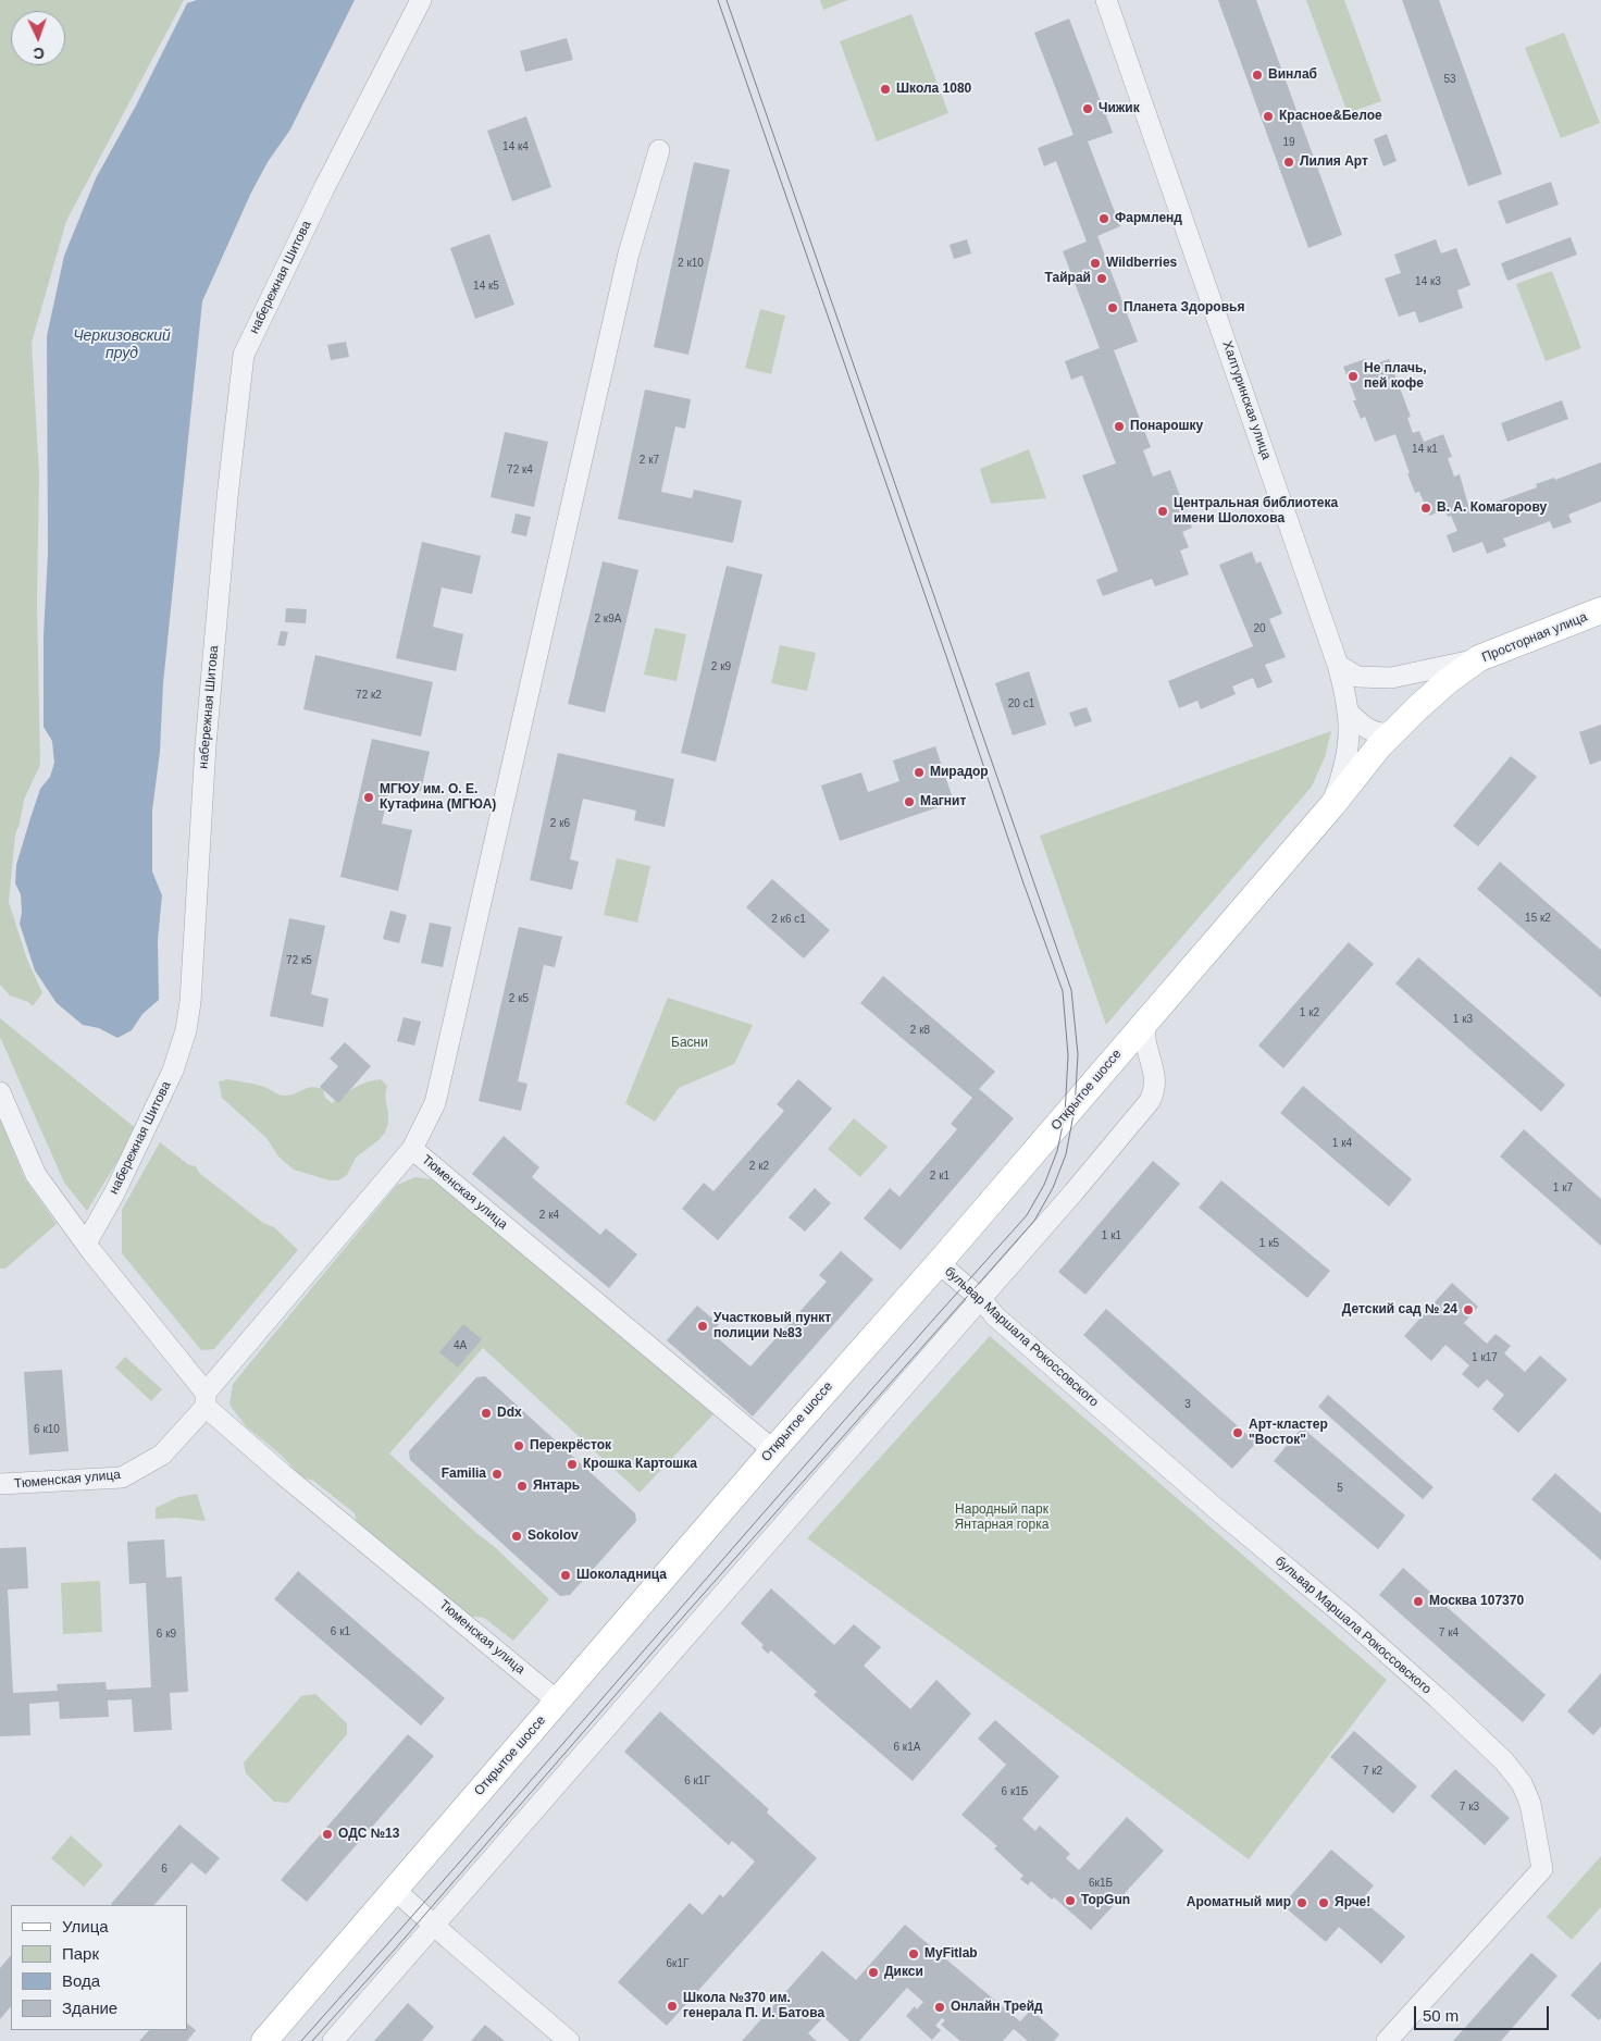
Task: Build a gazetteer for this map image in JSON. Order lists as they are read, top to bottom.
{
  "streets": {
    "main road": ["Просторная улица", "Открытое шоссе"],
    "street": [
      "набережная Шитова",
      "Халтуринская улица",
      "Тюменская улица",
      "бульвар Маршала Рокоссовского"
    ]
  },
  "crossings": [
    ["Халтуринская улица", "Просторная улица"],
    ["Халтуринская улица", "Открытое шоссе"],
    ["Просторная улица", "Открытое шоссе"],
    ["Открытое шоссе", "Тюменская улица"],
    ["Открытое шоссе", "бульвар Маршала Рокоссовского"]
  ],
  "water": ["Черкизовский пруд"],
  "parks": ["Басни", "Народный парк Янтарная горка"],
  "places": [
    "Винлаб",
    "Школа 1080",
    "Чижик",
    "Красное&Белое",
    "Лилия Арт",
    "Фармленд",
    "Wildberries",
    "Тайрай",
    "Планета Здоровья",
    "Не плачь, пей кофе",
    "Понарошку",
    "В. А. Комагорову",
    "Центральная библиотека имени Шолохова",
    "Мирадор",
    "МГЮУ им. О. Е. Кутафина (МГЮА)",
    "Магнит",
    "Детский сад № 24",
    "Участковый пункт полиции №83",
    "Ddx",
    "Арт-кластер \"Восток\"",
    "Перекрёсток",
    "Крошка Картошка",
    "Familia",
    "Янтарь",
    "Sokolov",
    "Шоколадница",
    "Москва 107370",
    "ОДС №13",
    "TopGun",
    "Ароматный мир",
    "Ярче!",
    "MyFitlab",
    "Дикси",
    "Школа №370 им. генерала П. И. Батова",
    "Онлайн Трейд"
  ],
  "house_numbers": [
    "53",
    "19",
    "14 к4",
    "2 к10",
    "14 к3",
    "14 к5",
    "14 к1",
    "2 к7",
    "72 к4",
    "2 к9А",
    "20",
    "2 к9",
    "72 к2",
    "20 с1",
    "2 к6",
    "15 к2",
    "2 к6 с1",
    "72 к5",
    "2 к5",
    "1 к2",
    "1 к3",
    "2 к8",
    "1 к4",
    "2 к2",
    "2 к1",
    "1 к7",
    "2 к4",
    "1 к1",
    "1 к5",
    "4А",
    "1 к17",
    "3",
    "6 к10",
    "5",
    "6 к1",
    "7 к4",
    "6 к9",
    "6 к1А",
    "7 к2",
    "6 к1Г",
    "6 к1Б",
    "7 к3",
    "6",
    "6к1Б",
    "6к1Г"
  ],
  "legend": [
    "Улица",
    "Парк",
    "Вода",
    "Здание"
  ],
  "scale_bar": "50 m",
  "north": "bottom"
}
